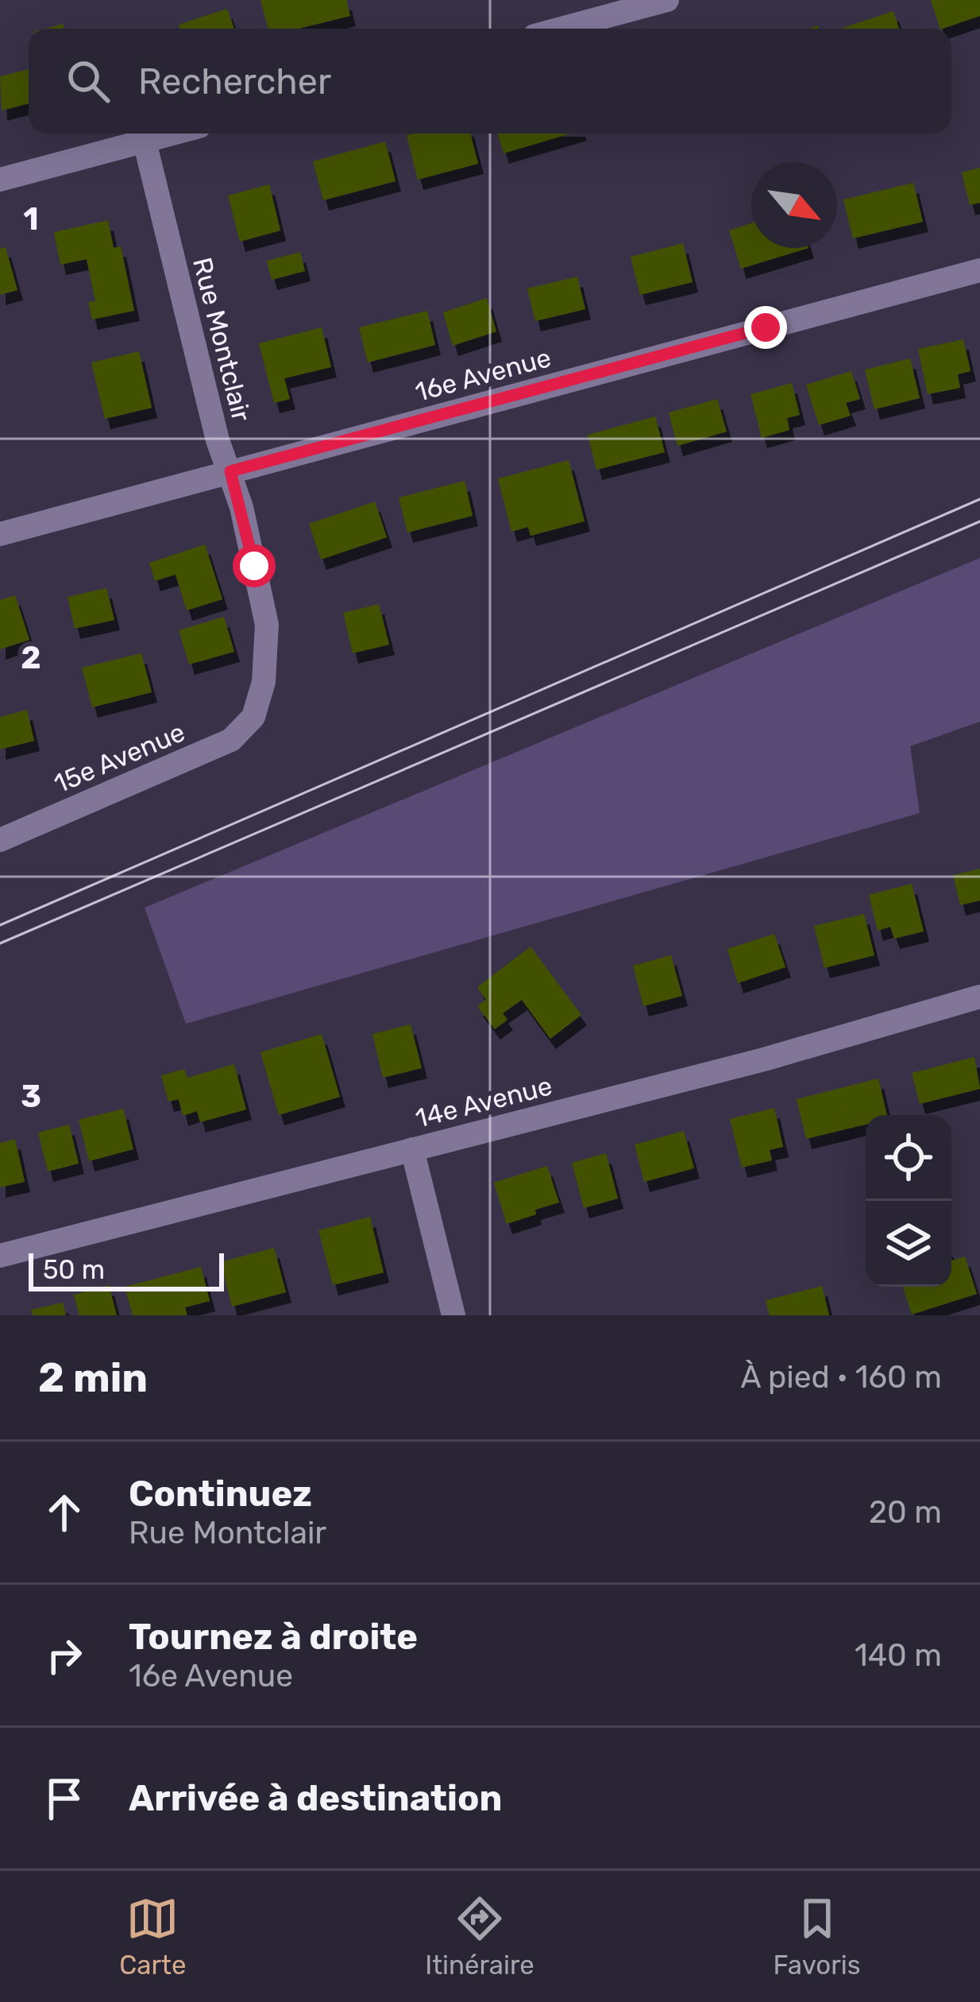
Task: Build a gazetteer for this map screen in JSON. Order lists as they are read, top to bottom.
{
  "streets": {
    "street": [
      "Rue Montclair",
      "16e Avenue",
      "15e Avenue",
      "14e Avenue"
    ]
  },
  "crossings": [
    ["Rue Montclair", "16e Avenue"],
    ["Rue Montclair", "15e Avenue"]
  ],
  "scale_bar": "50 m",
  "north": "bottom right",
  "page": {
    "search": "Rechercher",
    "scale": "50 m",
    "heading": ["2 min", "À pied · 160 m"],
    "list": [
      ["Continuez", "Rue Montclair", "20 m"],
      ["Tournez à droite", "16e Avenue", "140 m"],
      "Arrivée à destination"
    ],
    "nav": ["Carte", "Itinéraire", "Favoris"]
  },
  "grid": {
    "rows": ["1", "2", "3"]
  }
}
